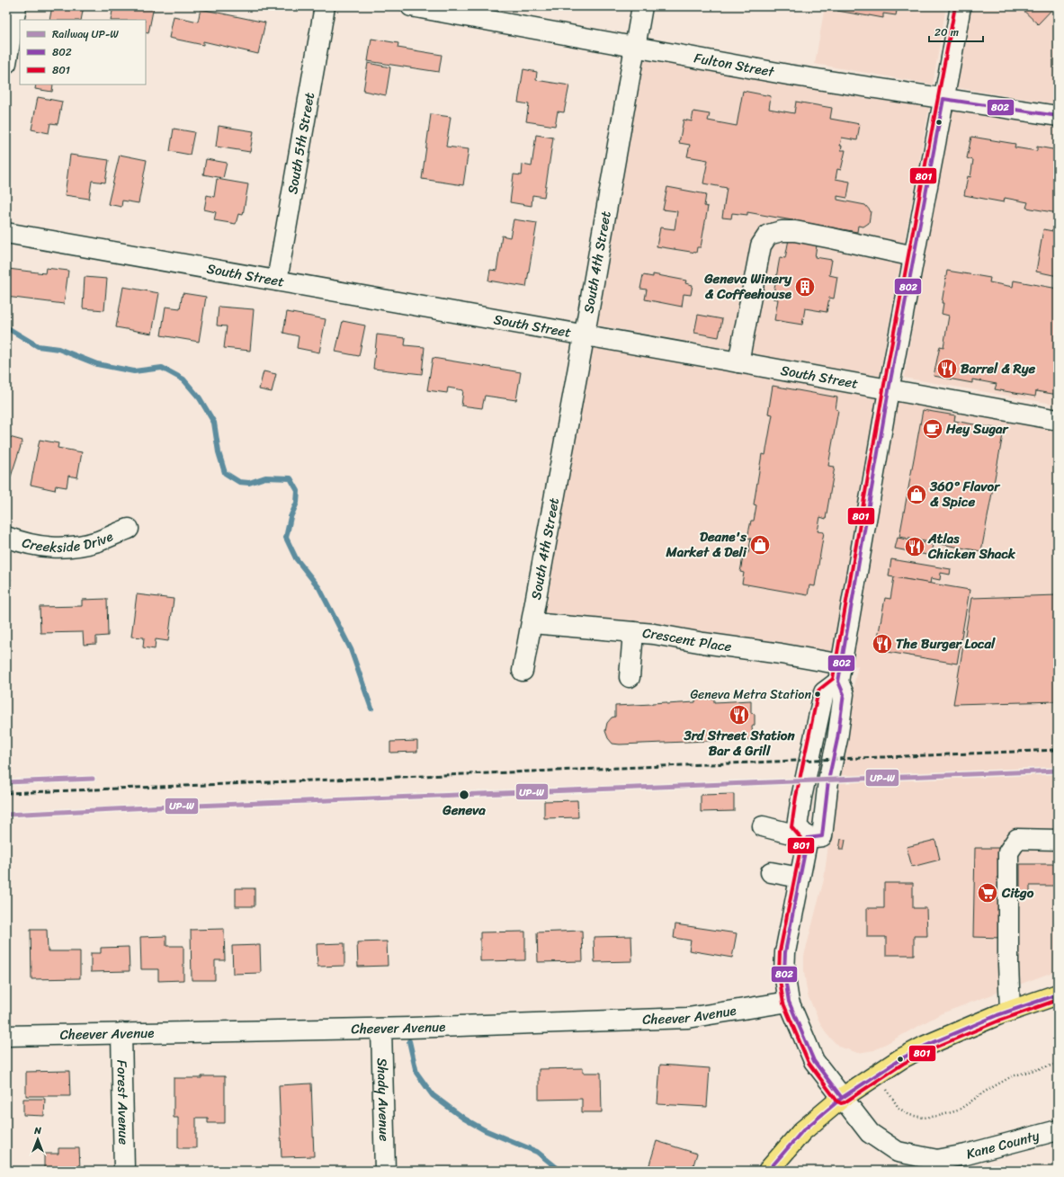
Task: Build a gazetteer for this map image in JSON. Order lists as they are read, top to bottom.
{
  "streets": {
    "street": [
      "Fulton Street",
      "South 5th Street",
      "South 4th Street",
      "South Street",
      "Creekside Drive",
      "Crescent Place",
      "Cheever Avenue",
      "Shady Avenue",
      "Forest Avenue",
      "Kane County"
    ]
  },
  "crossings": [
    ["Fulton Street", "South 4th Street"],
    ["South 5th Street", "South Street"],
    ["South 4th Street", "South Street"],
    ["South 4th Street", "Crescent Place"],
    ["Cheever Avenue", "Shady Avenue"],
    ["Cheever Avenue", "Forest Avenue"],
    ["Cheever Avenue", "Kane County"]
  ],
  "places": {
    "building": ["Geneva Winery & Coffeehouse"],
    "restaurant": [
      "Barrel & Rye",
      "Atlas Chicken Shack",
      "The Burger Local",
      "3rd Street Station Bar & Grill"
    ],
    "cafe": ["Hey Sugar"],
    "shop": ["360° Flavor & Spice", "Deane's Market & Deli"],
    "other": ["Geneva Metra Station", "Geneva"],
    "supermarket": ["Citgo"]
  },
  "lines": ["transit line 801", "transit line 802", "rail line UP-W"],
  "legend": ["Railway UP-W", "802", "801"],
  "scale_bar": "20 m",
  "north": "top"
}
